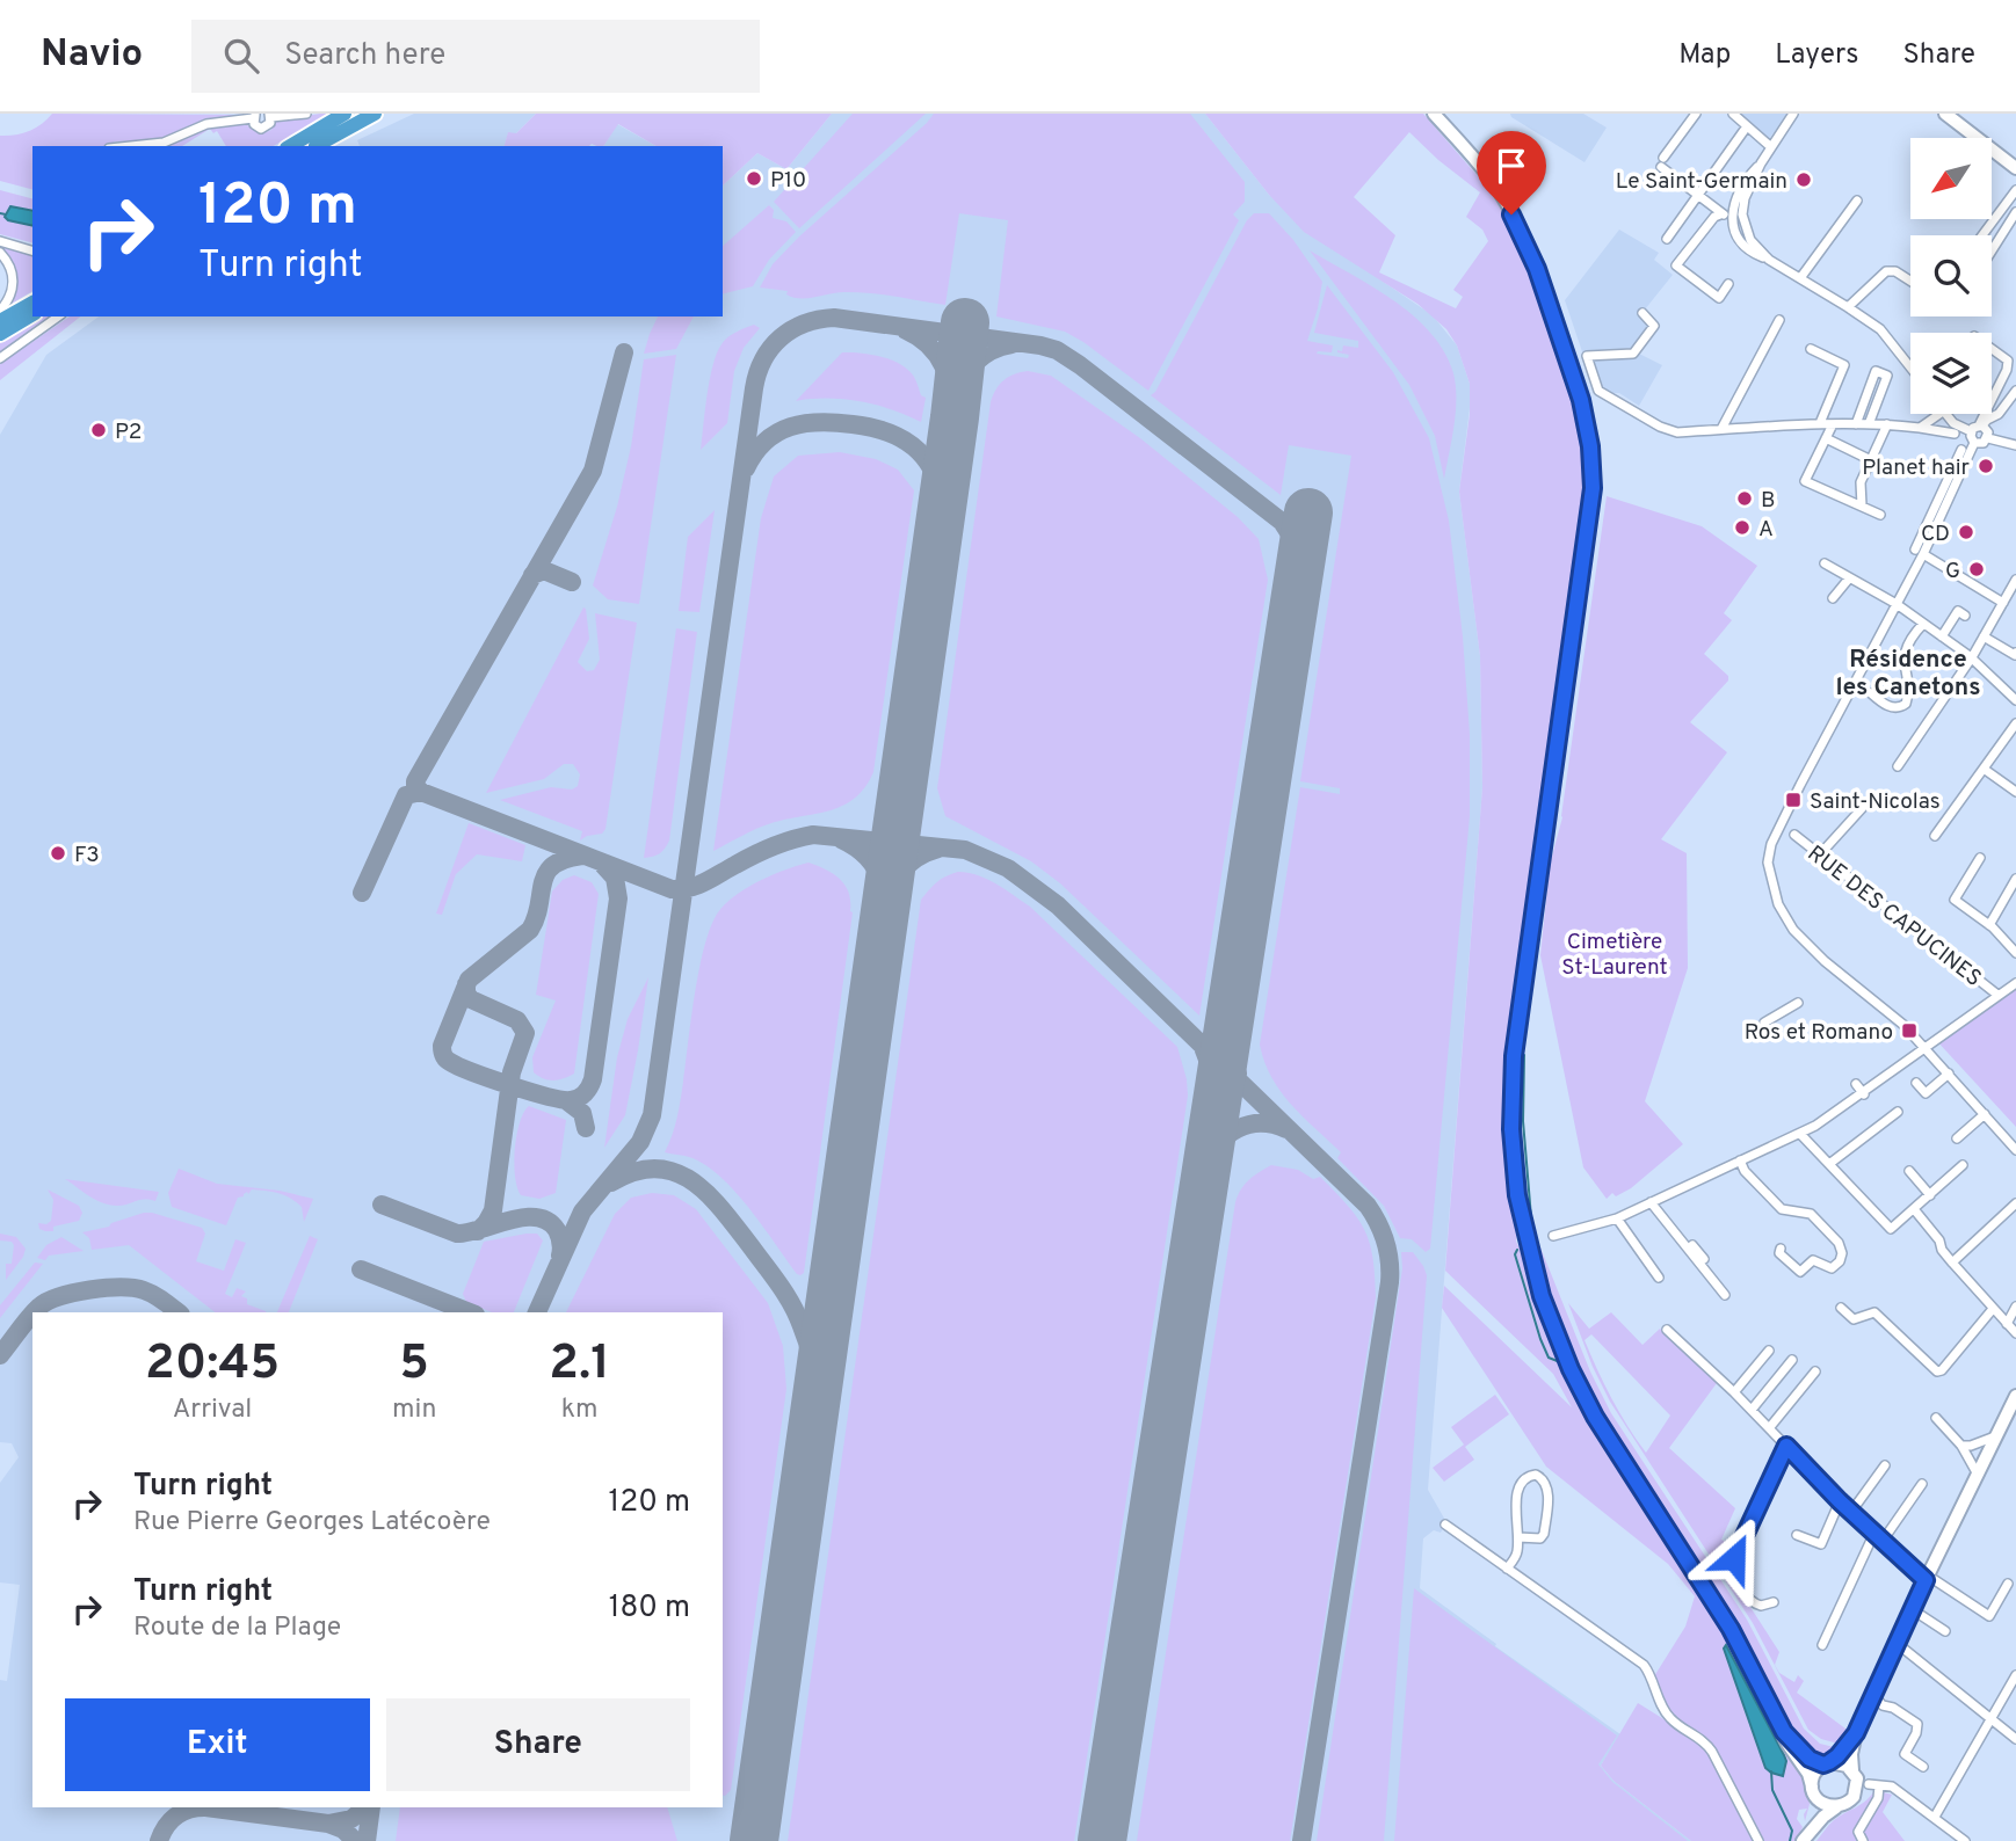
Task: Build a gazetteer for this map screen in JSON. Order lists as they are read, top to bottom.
{
  "streets": {
    "street": ["RUE DES CAPUCINES"]
  },
  "districts": ["Résidence les Canetons"],
  "parks": ["Cimetière St-Laurent"],
  "places": {
    "other": [
      "P10",
      "Le Saint-Germain",
      "P2",
      "Planet hair",
      "B",
      "A",
      "CD",
      "G",
      "F3"
    ],
    "transit": ["Saint-Nicolas", "Ros et Romano"]
  },
  "north": "bottom left",
  "page": {
    "header": "Navio",
    "search": "Search here",
    "nav": ["Map", "Layers", "Share"],
    "turn": ["120 m", "Turn right"],
    "eta": [
      "20:45",
      "Arrival",
      "5",
      "min",
      "2.1",
      "km"
    ],
    "list": [
      {
        "name": "Turn right",
        "note": "Rue Pierre Georges Latécoère",
        "value": "120 m"
      },
      {
        "name": "Turn right",
        "note": "Route de la Plage",
        "value": "180 m"
      }
    ],
    "buttons": ["Exit", "Share"]
  }
}
